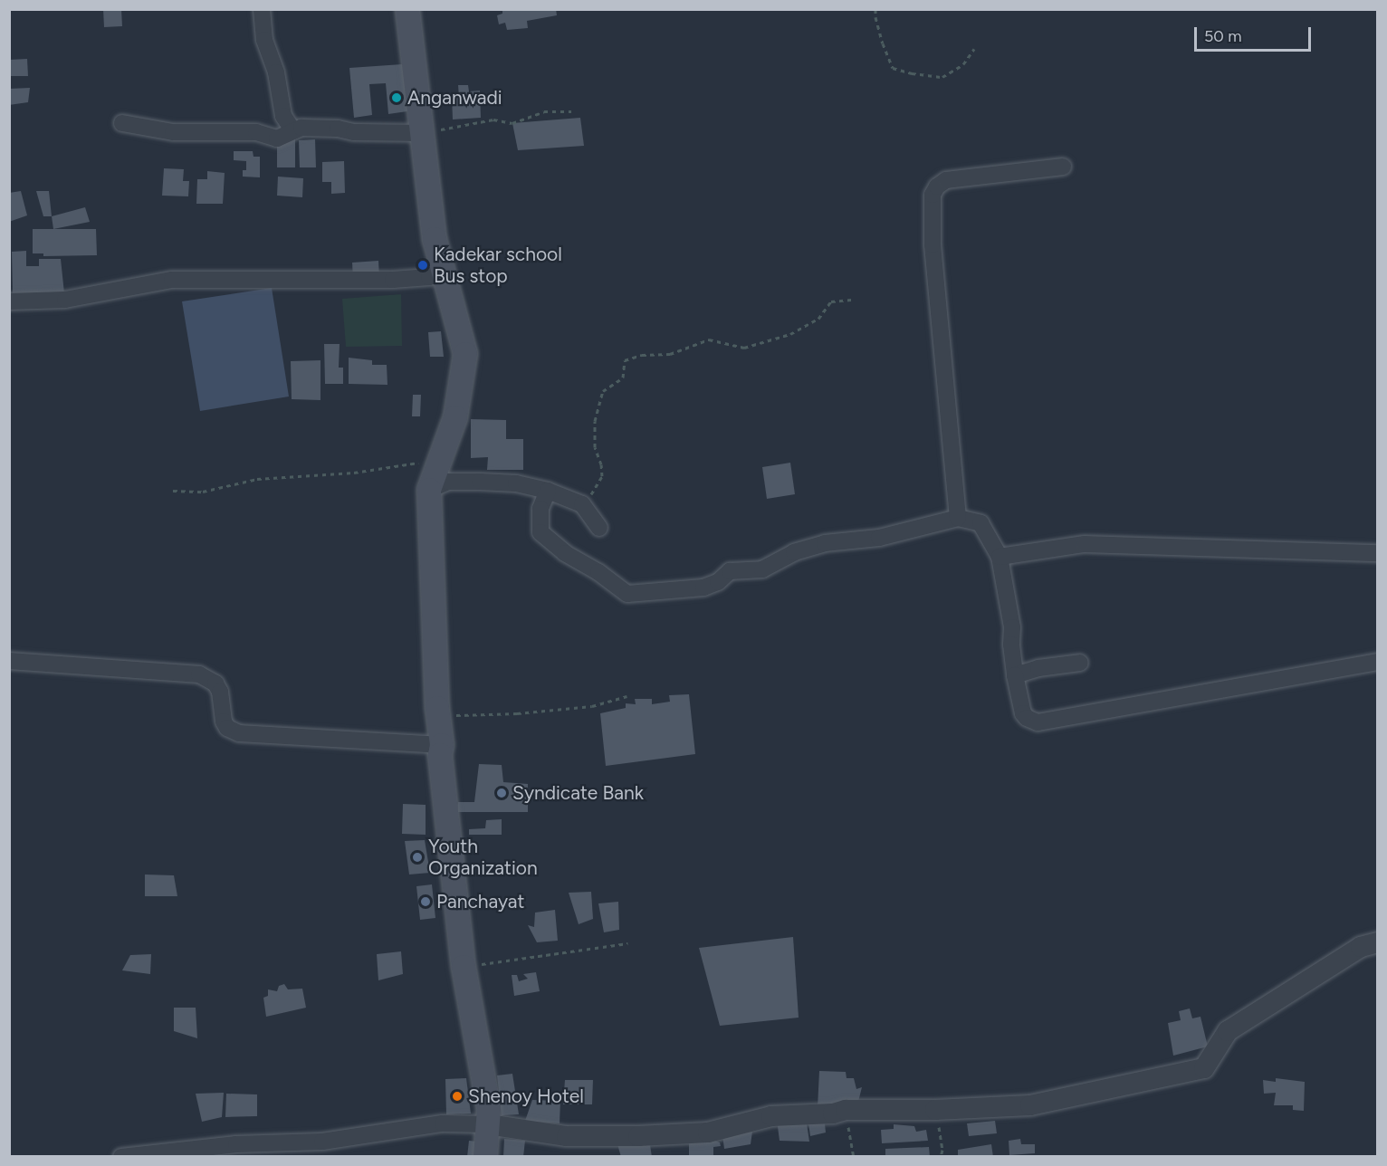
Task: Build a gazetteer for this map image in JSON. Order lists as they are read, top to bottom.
{
  "places": [
    "Anganwadi",
    "Kadekar school Bus stop",
    "Syndicate Bank",
    "Youth Organization",
    "Panchayat",
    "Shenoy Hotel"
  ],
  "scale_bar": "50 m"
}
